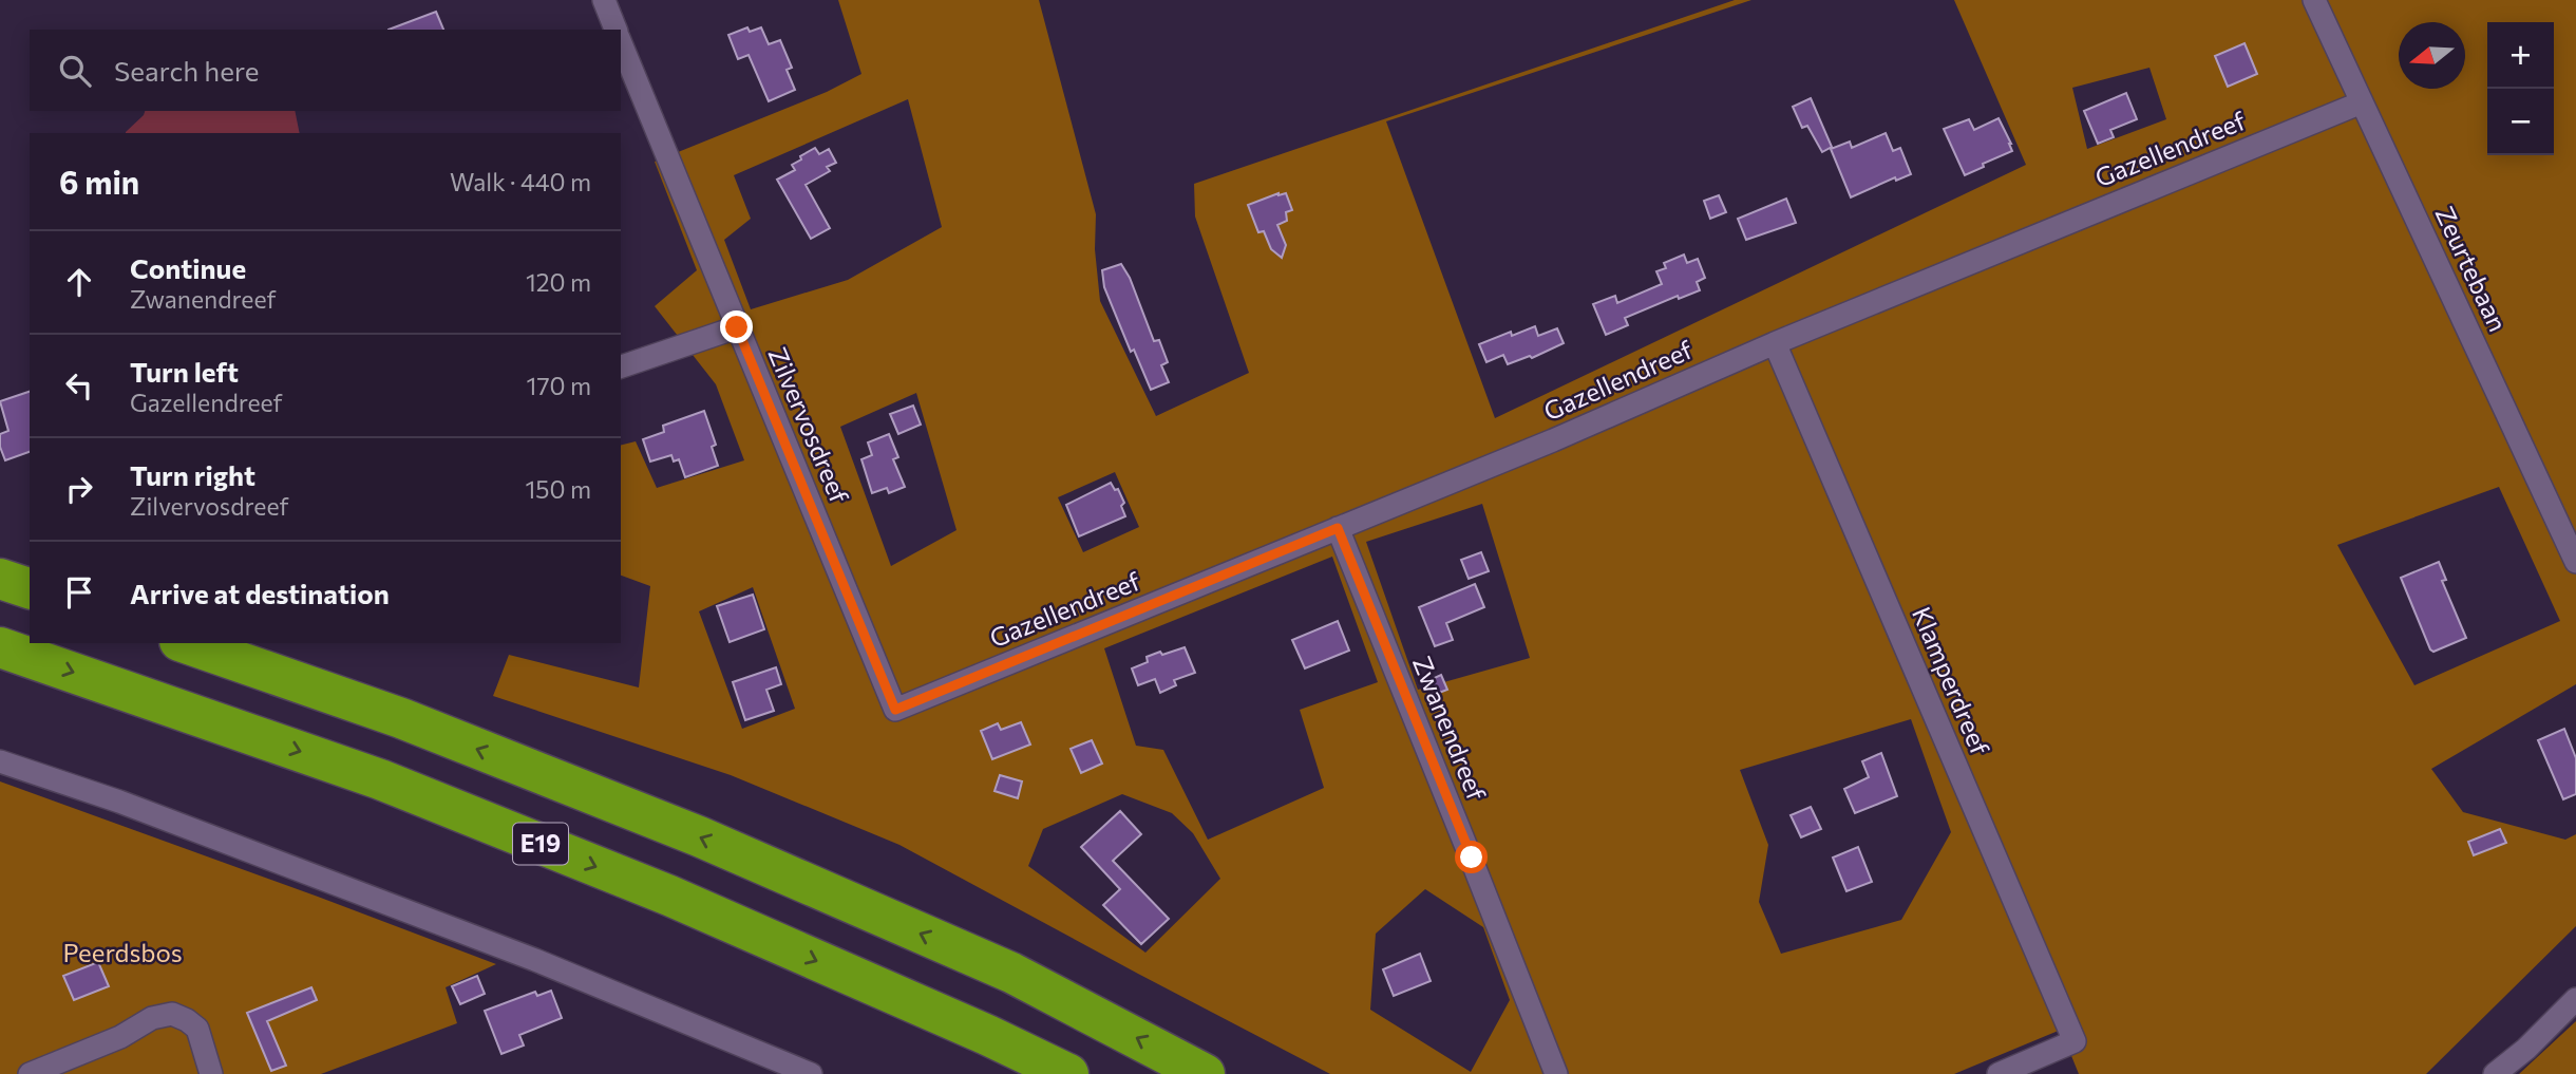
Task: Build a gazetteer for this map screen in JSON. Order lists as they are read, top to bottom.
{
  "streets": {
    "highway": ["E19"],
    "street": [
      "Gazellendreef",
      "Zeurtebaan",
      "Zilvervosdreef",
      "Klamperdreef",
      "Zwanendreef"
    ]
  },
  "crossings": [
    ["Gazellendreef", "Zeurtebaan"],
    ["Gazellendreef", "Zilvervosdreef"],
    ["Gazellendreef", "Klamperdreef"],
    ["Gazellendreef", "Zwanendreef"]
  ],
  "parks": ["Peerdsbos"],
  "north": "left",
  "page": {
    "map_buttons": ["+", "−"],
    "search": "Search here",
    "heading": ["6 min", "Walk · 440 m"],
    "list": [
      ["Continue", "Zwanendreef", "120 m"],
      ["Turn left", "Gazellendreef", "170 m"],
      ["Turn right", "Zilvervosdreef", "150 m"],
      "Arrive at destination"
    ]
  }
}
